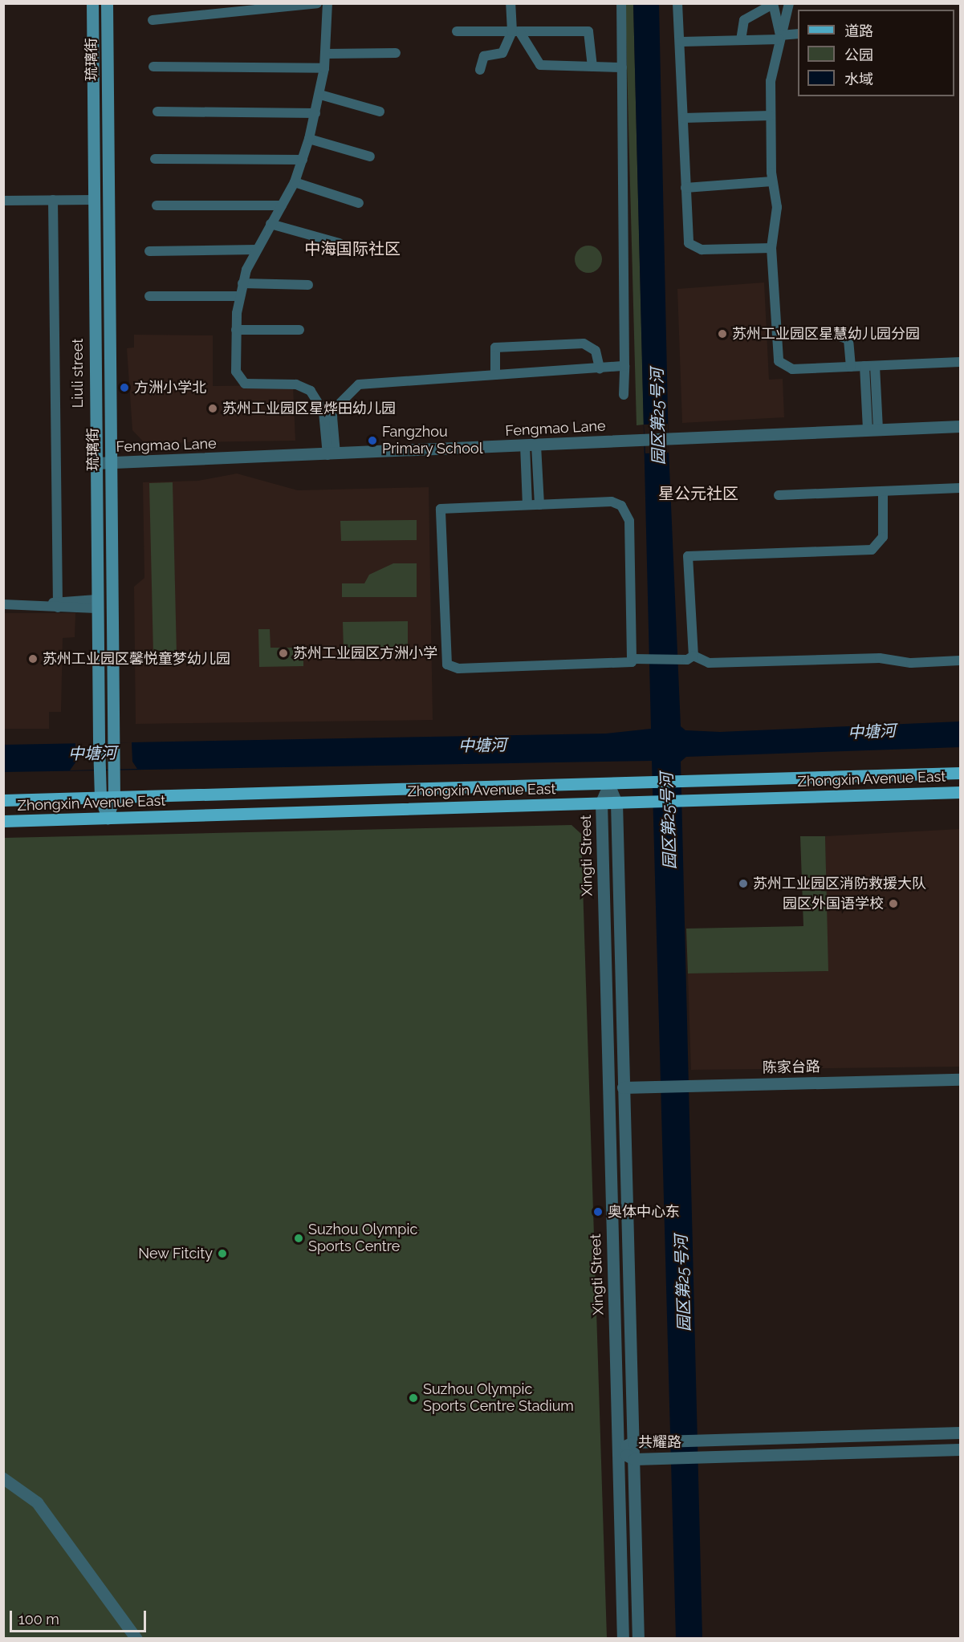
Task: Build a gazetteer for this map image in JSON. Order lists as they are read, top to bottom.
{
  "streets": {
    "main road": ["琉璃街", "Liuli street", "Zhongxin Avenue East"],
    "street": [
      "Fengmao Lane",
      "Xingti Street",
      "陈家台路",
      "共耀路"
    ]
  },
  "crossings": [
    ["琉璃街", "Fengmao Lane"],
    ["琉璃街", "Zhongxin Avenue East"],
    ["Liuli street", "Fengmao Lane"],
    ["Liuli street", "Zhongxin Avenue East"],
    ["Zhongxin Avenue East", "Xingti Street"],
    ["Xingti Street", "共耀路"]
  ],
  "districts": ["中海国际社区", "星公元社区"],
  "water": ["园区第25号河", "中塘河"],
  "places": [
    "苏州工业园区星慧幼儿园分园",
    "方洲小学北",
    "苏州工业园区星烨田幼儿园",
    "Fangzhou Primary School",
    "苏州工业园区方洲小学",
    "苏州工业园区馨悦童梦幼儿园",
    "苏州工业园区消防救援大队",
    "园区外国语学校",
    "奥体中心东",
    "Suzhou Olympic Sports Centre",
    "New Fitcity",
    "Suzhou Olympic Sports Centre Stadium"
  ],
  "legend": ["道路", "公园", "水域"],
  "scale_bar": "100 m"
}
